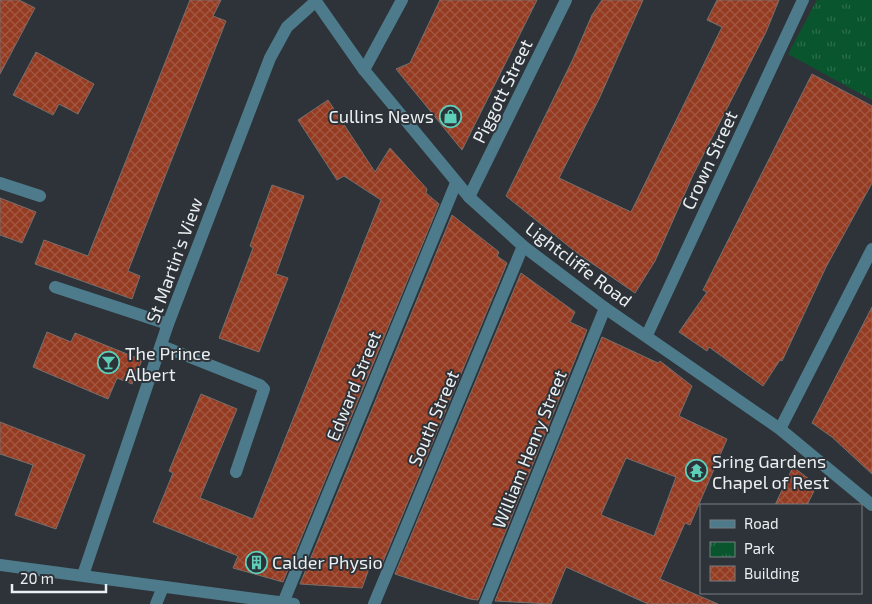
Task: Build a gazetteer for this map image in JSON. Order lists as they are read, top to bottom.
{
  "streets": {
    "street": [
      "Piggott Street",
      "Crown Street",
      "St Martin's View",
      "Lightcliffe Road",
      "Edward Street",
      "South Street",
      "William Henry Street"
    ]
  },
  "crossings": [
    ["Piggott Street", "Lightcliffe Road"],
    ["Crown Street", "Lightcliffe Road"],
    ["St Martin's View", "Lightcliffe Road"],
    ["Lightcliffe Road", "Edward Street"],
    ["Lightcliffe Road", "South Street"],
    ["Lightcliffe Road", "William Henry Street"]
  ],
  "places": {
    "shop": ["Cullins News"],
    "bar": ["The Prince Albert"],
    "temple": ["Sring Gardens Chapel of Rest"],
    "building": ["Calder Physio"]
  },
  "legend": ["Road", "Park", "Building"],
  "scale_bar": "20 m"
}
